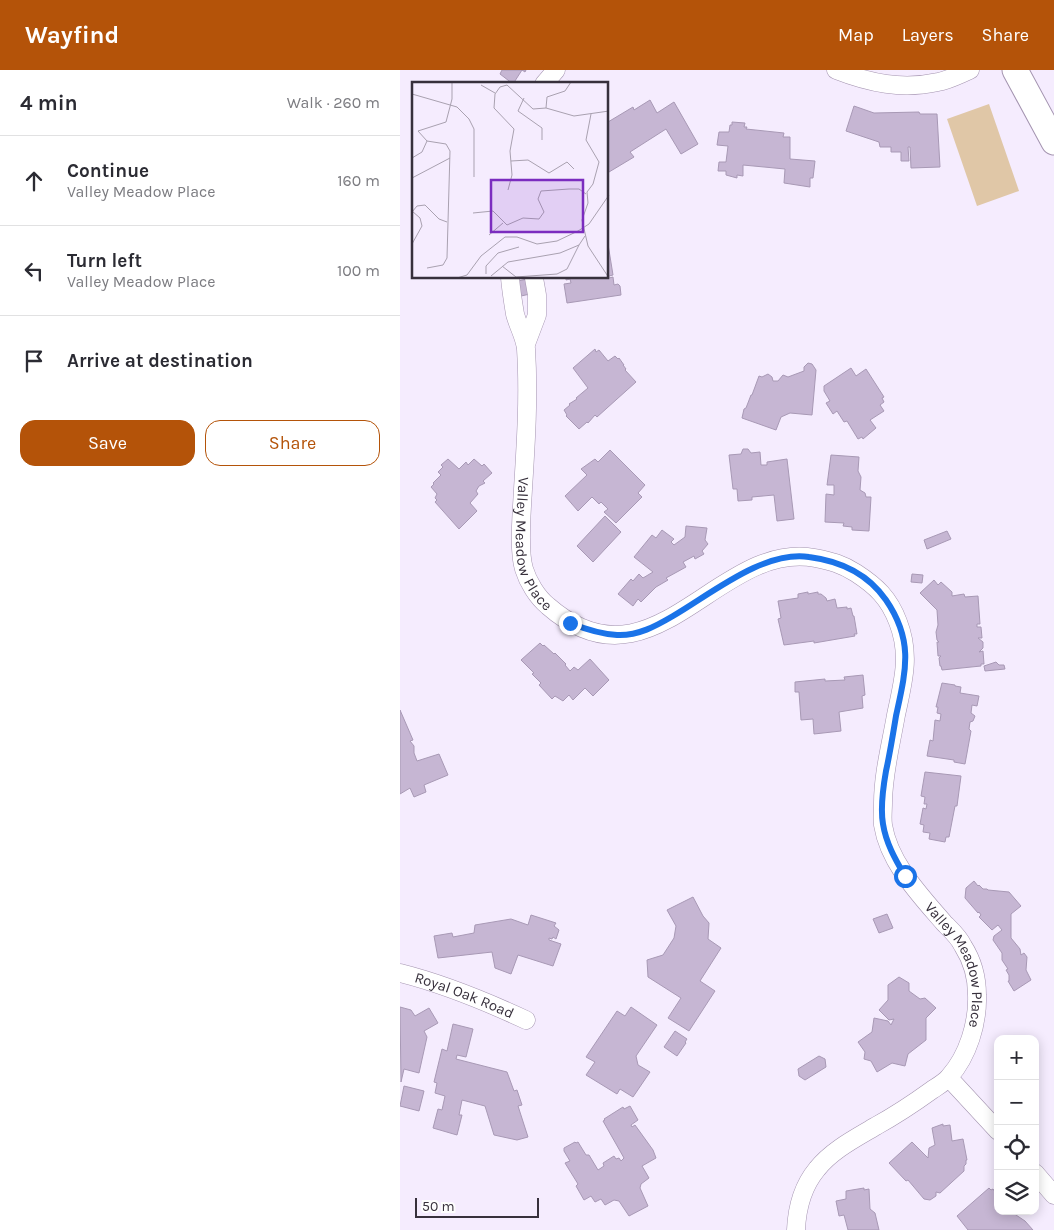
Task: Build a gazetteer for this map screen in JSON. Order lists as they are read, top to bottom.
{
  "streets": {
    "street": ["Valley Meadow Place", "Royal Oak Road"]
  },
  "scale_bar": "50 m",
  "page": {
    "header": "Wayfind",
    "nav": ["Map", "Layers", "Share"],
    "heading": ["4 min", "Walk · 260 m"],
    "list": [
      ["Continue", "Valley Meadow Place", "160 m"],
      ["Turn left", "Valley Meadow Place", "100 m"],
      "Arrive at destination"
    ],
    "buttons": ["Save", "Share"],
    "map_buttons": ["+", "−"],
    "scale": "50 m"
  }
}
